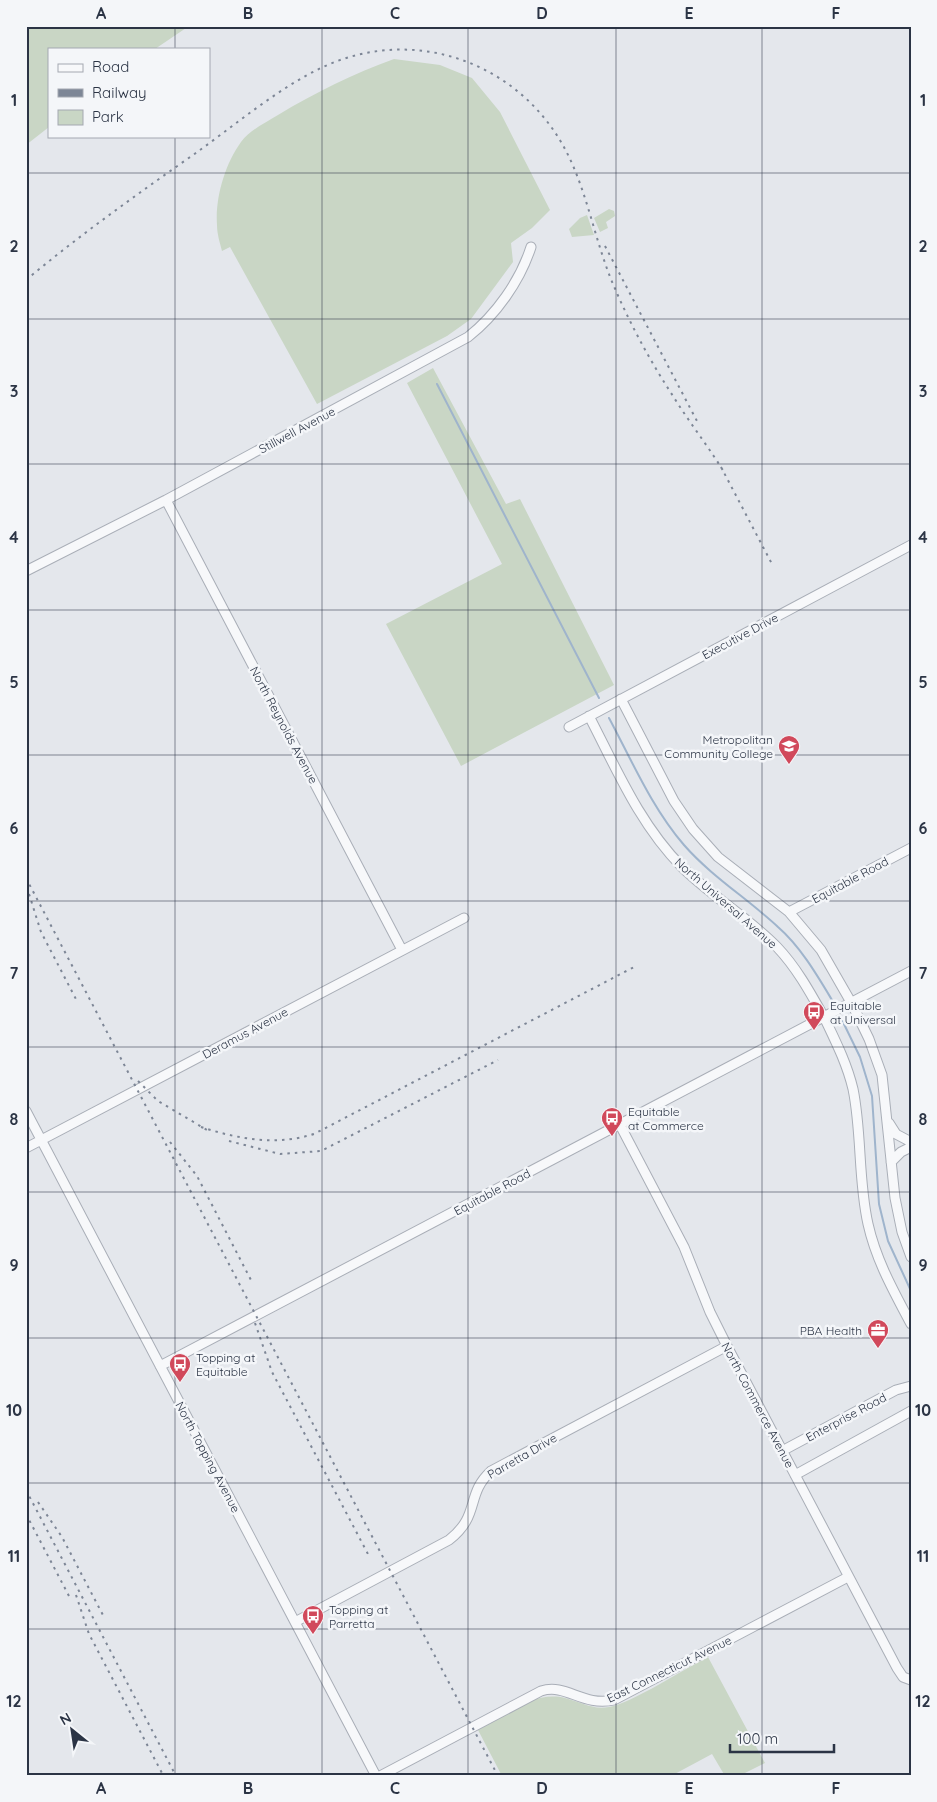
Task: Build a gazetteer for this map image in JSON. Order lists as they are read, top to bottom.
{
  "streets": {
    "street": [
      "Stillwell Avenue",
      "Executive Drive",
      "North Reynolds Avenue",
      "Equitable Road",
      "North Universal Avenue",
      "Deramus Avenue",
      "North Commerce Avenue",
      "Enterprise Road",
      "Parretta Drive",
      "North Topping Avenue",
      "East Connecticut Avenue"
    ]
  },
  "crossings": [
    ["Stillwell Avenue", "North Reynolds Avenue"],
    ["Executive Drive", "North Universal Avenue"],
    ["North Reynolds Avenue", "Deramus Avenue"],
    ["Equitable Road", "North Universal Avenue"],
    ["Equitable Road", "North Commerce Avenue"],
    ["Equitable Road", "North Topping Avenue"],
    ["Deramus Avenue", "North Topping Avenue"],
    ["North Commerce Avenue", "Enterprise Road"],
    ["North Commerce Avenue", "Parretta Drive"],
    ["North Commerce Avenue", "East Connecticut Avenue"],
    ["Parretta Drive", "North Topping Avenue"],
    ["North Topping Avenue", "East Connecticut Avenue"]
  ],
  "places": {
    "school or university": ["Metropolitan Community College"],
    "bus stop": [
      "Equitable at Universal",
      "Equitable at Commerce",
      "Topping at Equitable",
      "Topping at Parretta"
    ],
    "office": ["PBA Health"]
  },
  "legend": ["Road", "Railway", "Park"],
  "scale_bar": "100 m",
  "north": "top left",
  "grid": {
    "columns": [
      "A",
      "B",
      "C",
      "D",
      "E",
      "F"
    ],
    "rows": [
      "1",
      "2",
      "3",
      "4",
      "5",
      "6",
      "7",
      "8",
      "9",
      "10",
      "11",
      "12"
    ]
  }
}
